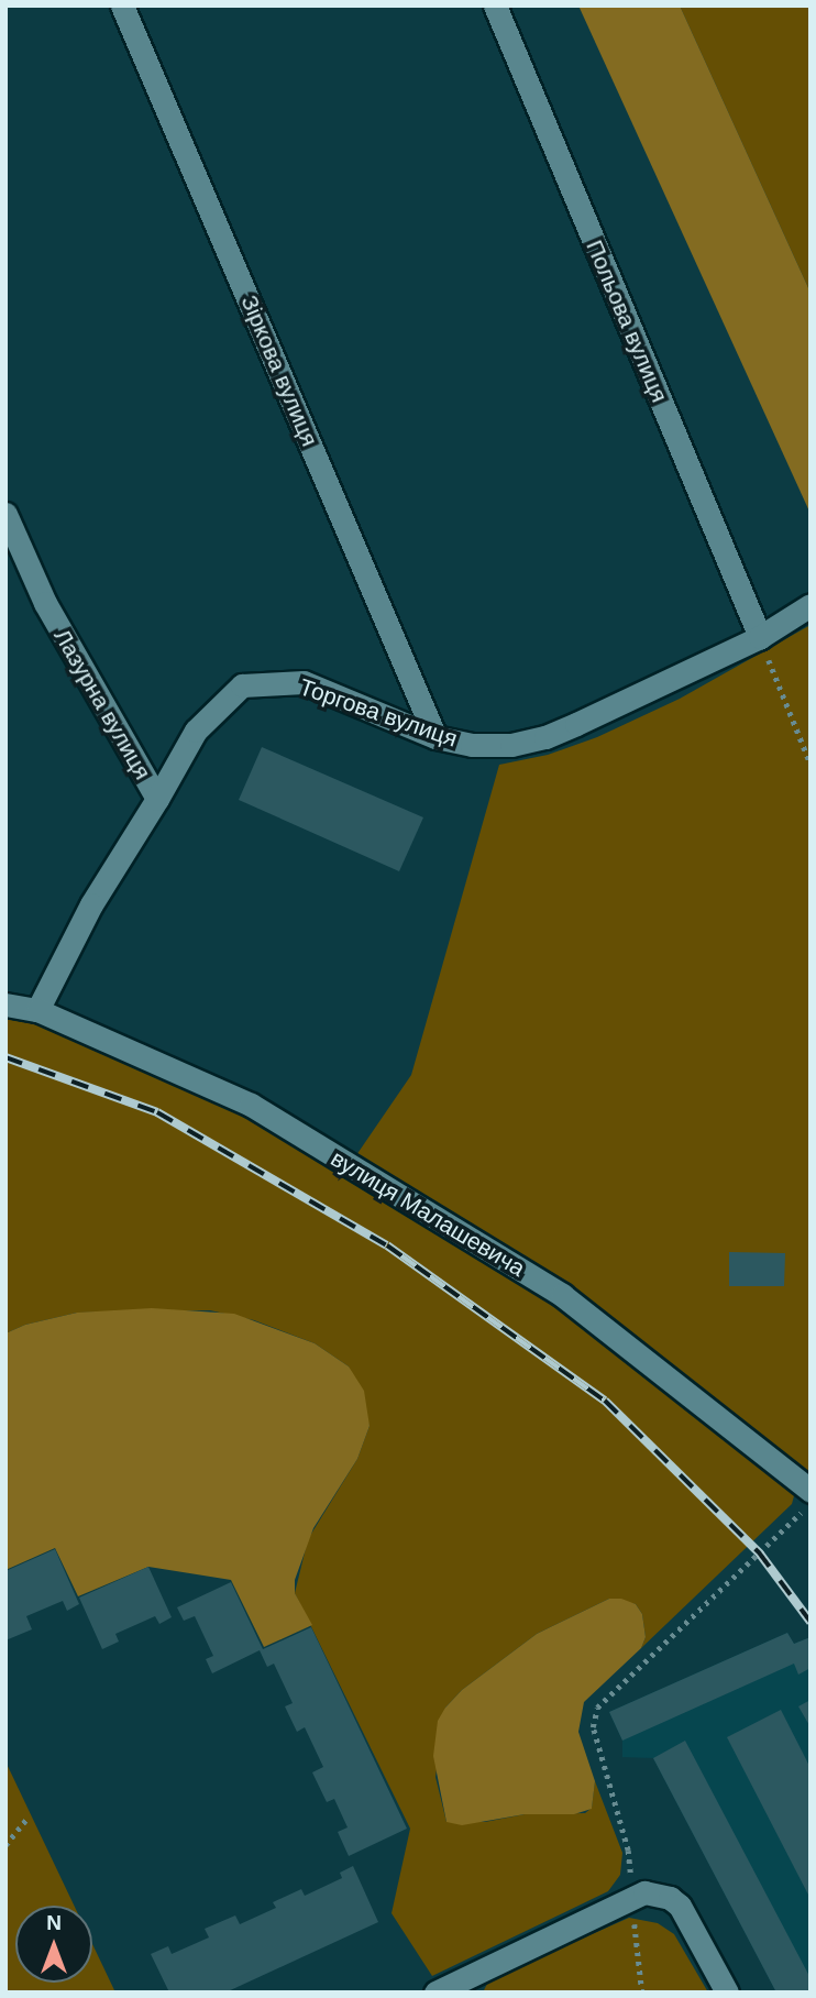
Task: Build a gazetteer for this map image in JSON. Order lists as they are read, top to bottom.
{
  "streets": {
    "street": [
      "Польова вулиця",
      "Зіркова вулиця",
      "Лазурна вулиця",
      "Торгова вулиця",
      "вулиця Малашевича"
    ]
  },
  "crossings": [
    ["Польова вулиця", "Торгова вулиця"],
    ["Зіркова вулиця", "Торгова вулиця"],
    ["Лазурна вулиця", "Торгова вулиця"],
    ["Лазурна вулиця", "вулиця Малашевича"]
  ],
  "north": "top"
}
